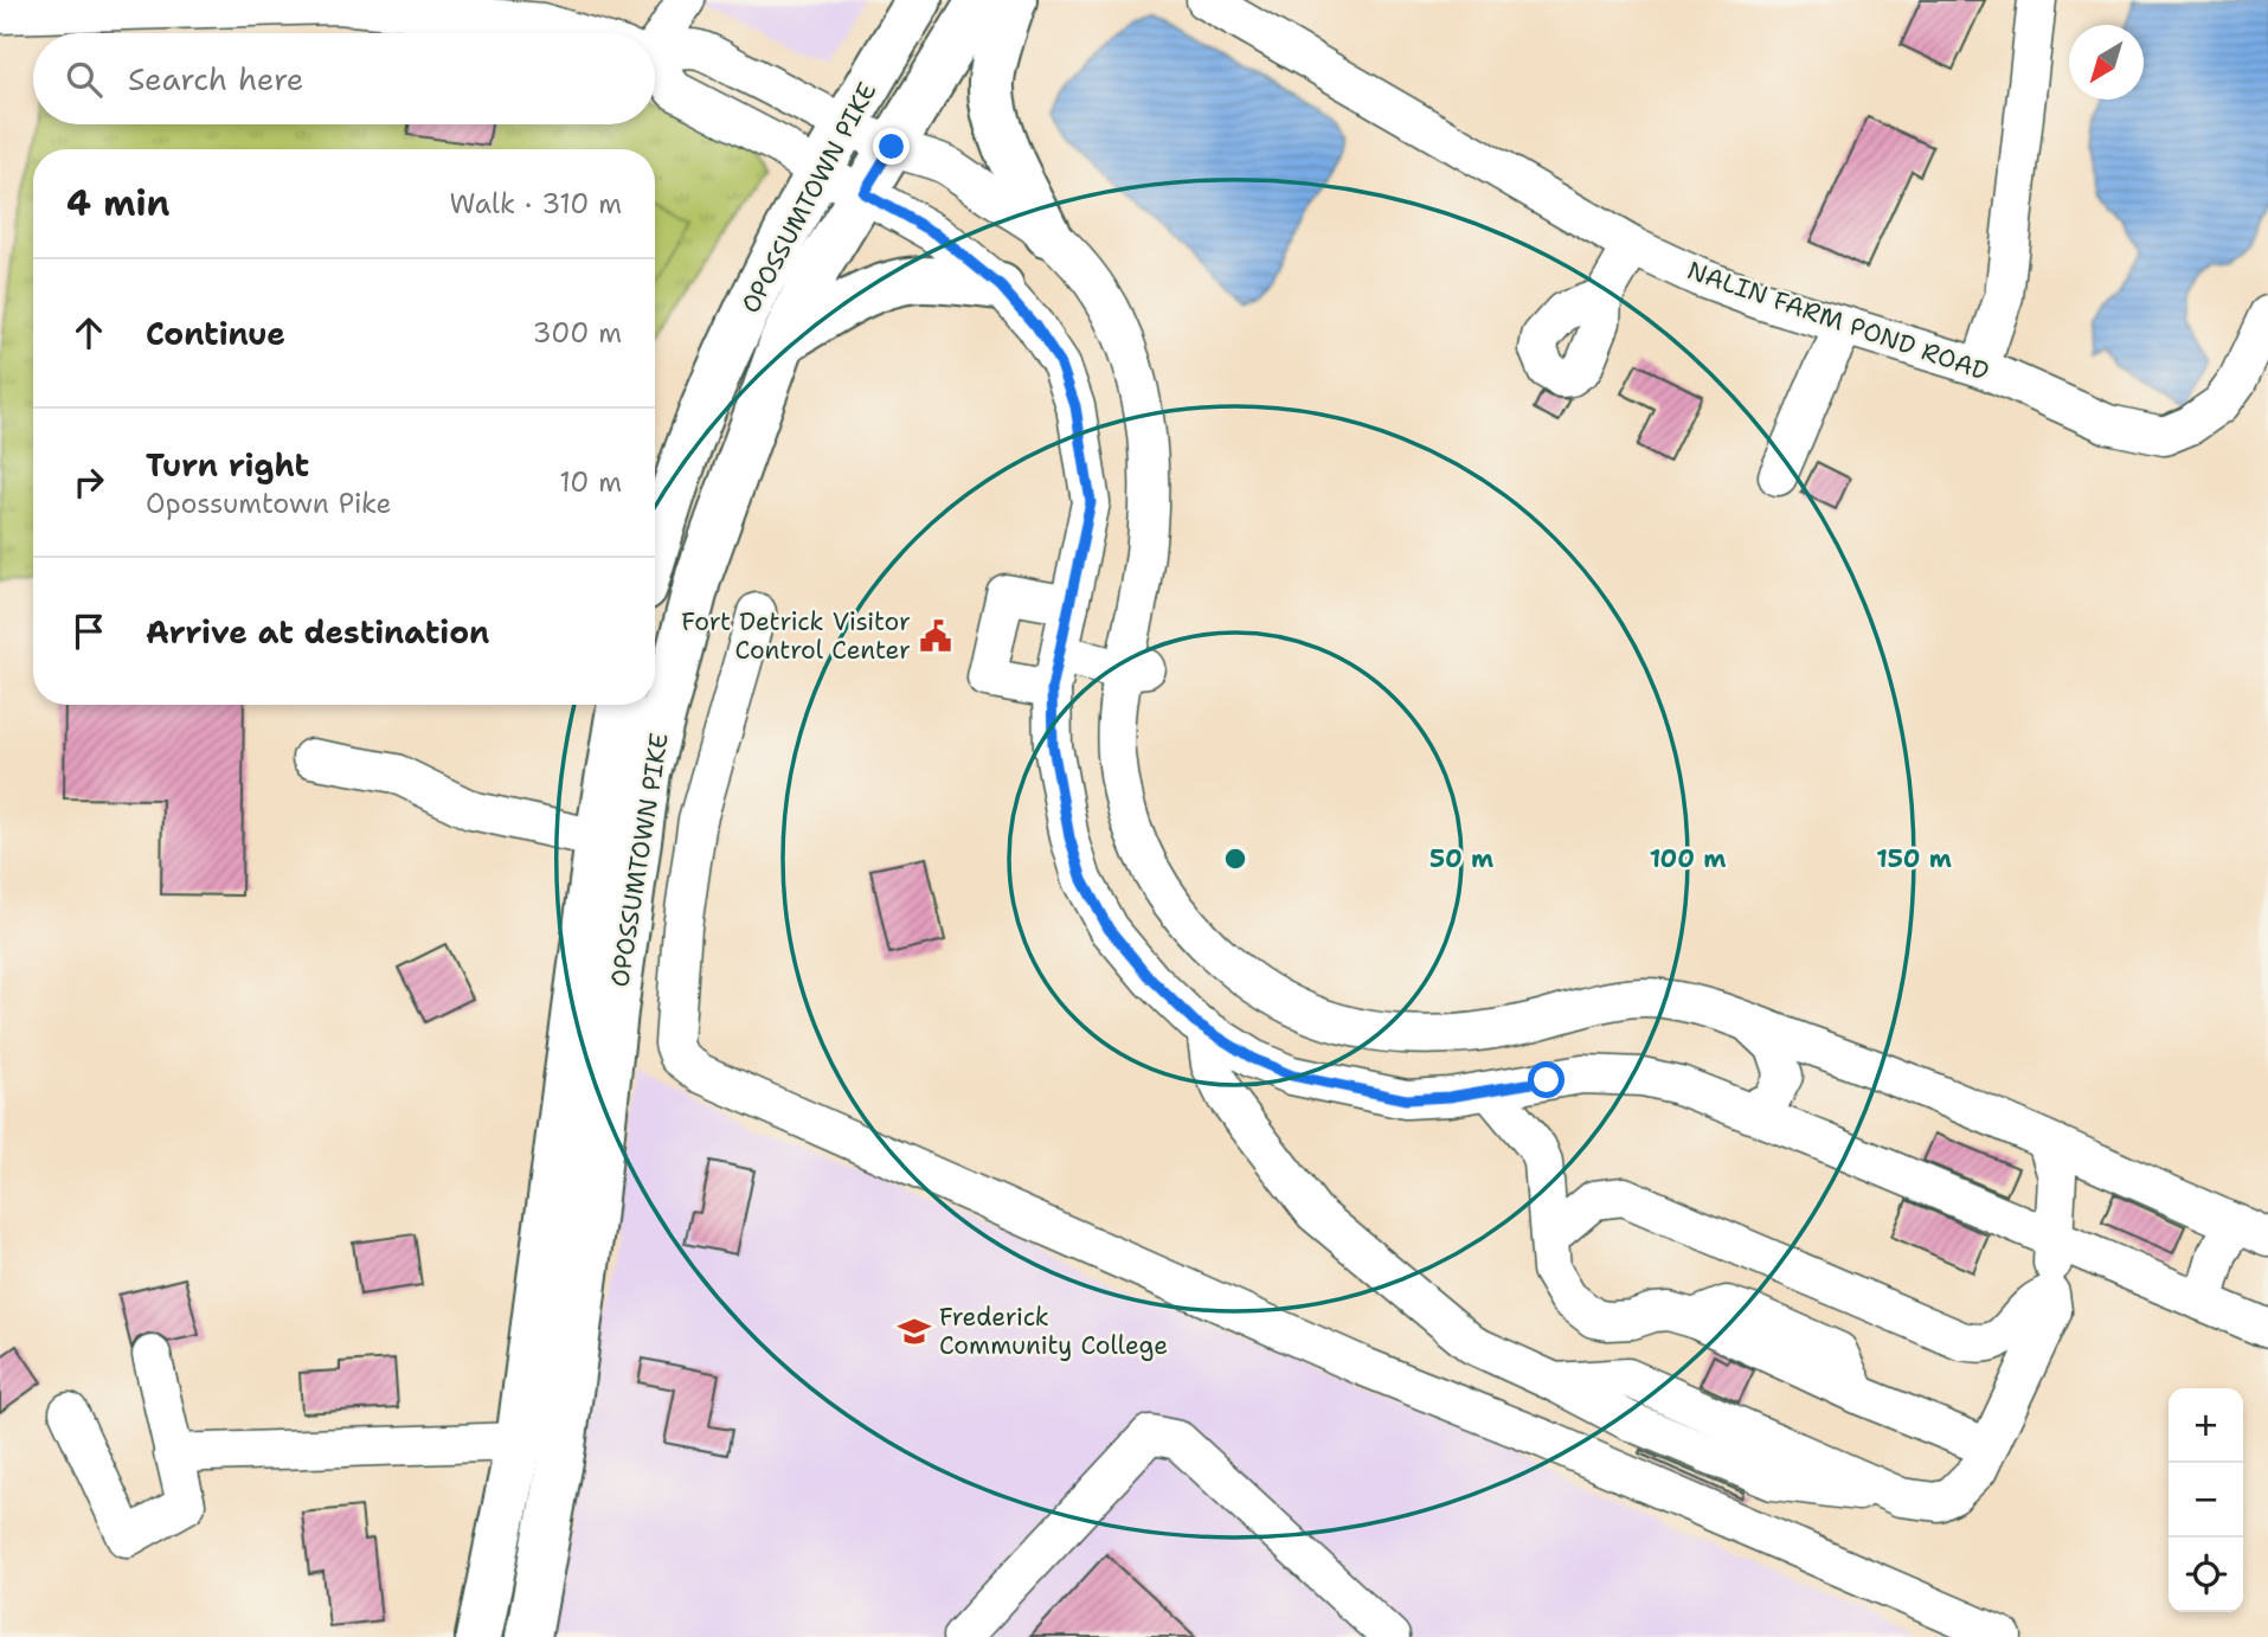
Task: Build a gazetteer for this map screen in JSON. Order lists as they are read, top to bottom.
{
  "streets": {
    "main road": ["OPOSSUMTOWN PIKE"],
    "street": ["NALIN FARM POND ROAD"]
  },
  "places": {
    "public building": ["Fort Detrick Visitor Control Center"],
    "school or university": ["Frederick Community College"]
  },
  "north": "bottom left",
  "page": {
    "search": "Search here",
    "heading": ["4 min", "Walk · 310 m"],
    "list": [
      ["Continue", "300 m"],
      ["Turn right", "Opossumtown Pike", "10 m"],
      "Arrive at destination"
    ],
    "map_buttons": ["+", "−"]
  },
  "rings": ["50 m", "100 m", "150 m"]
}
